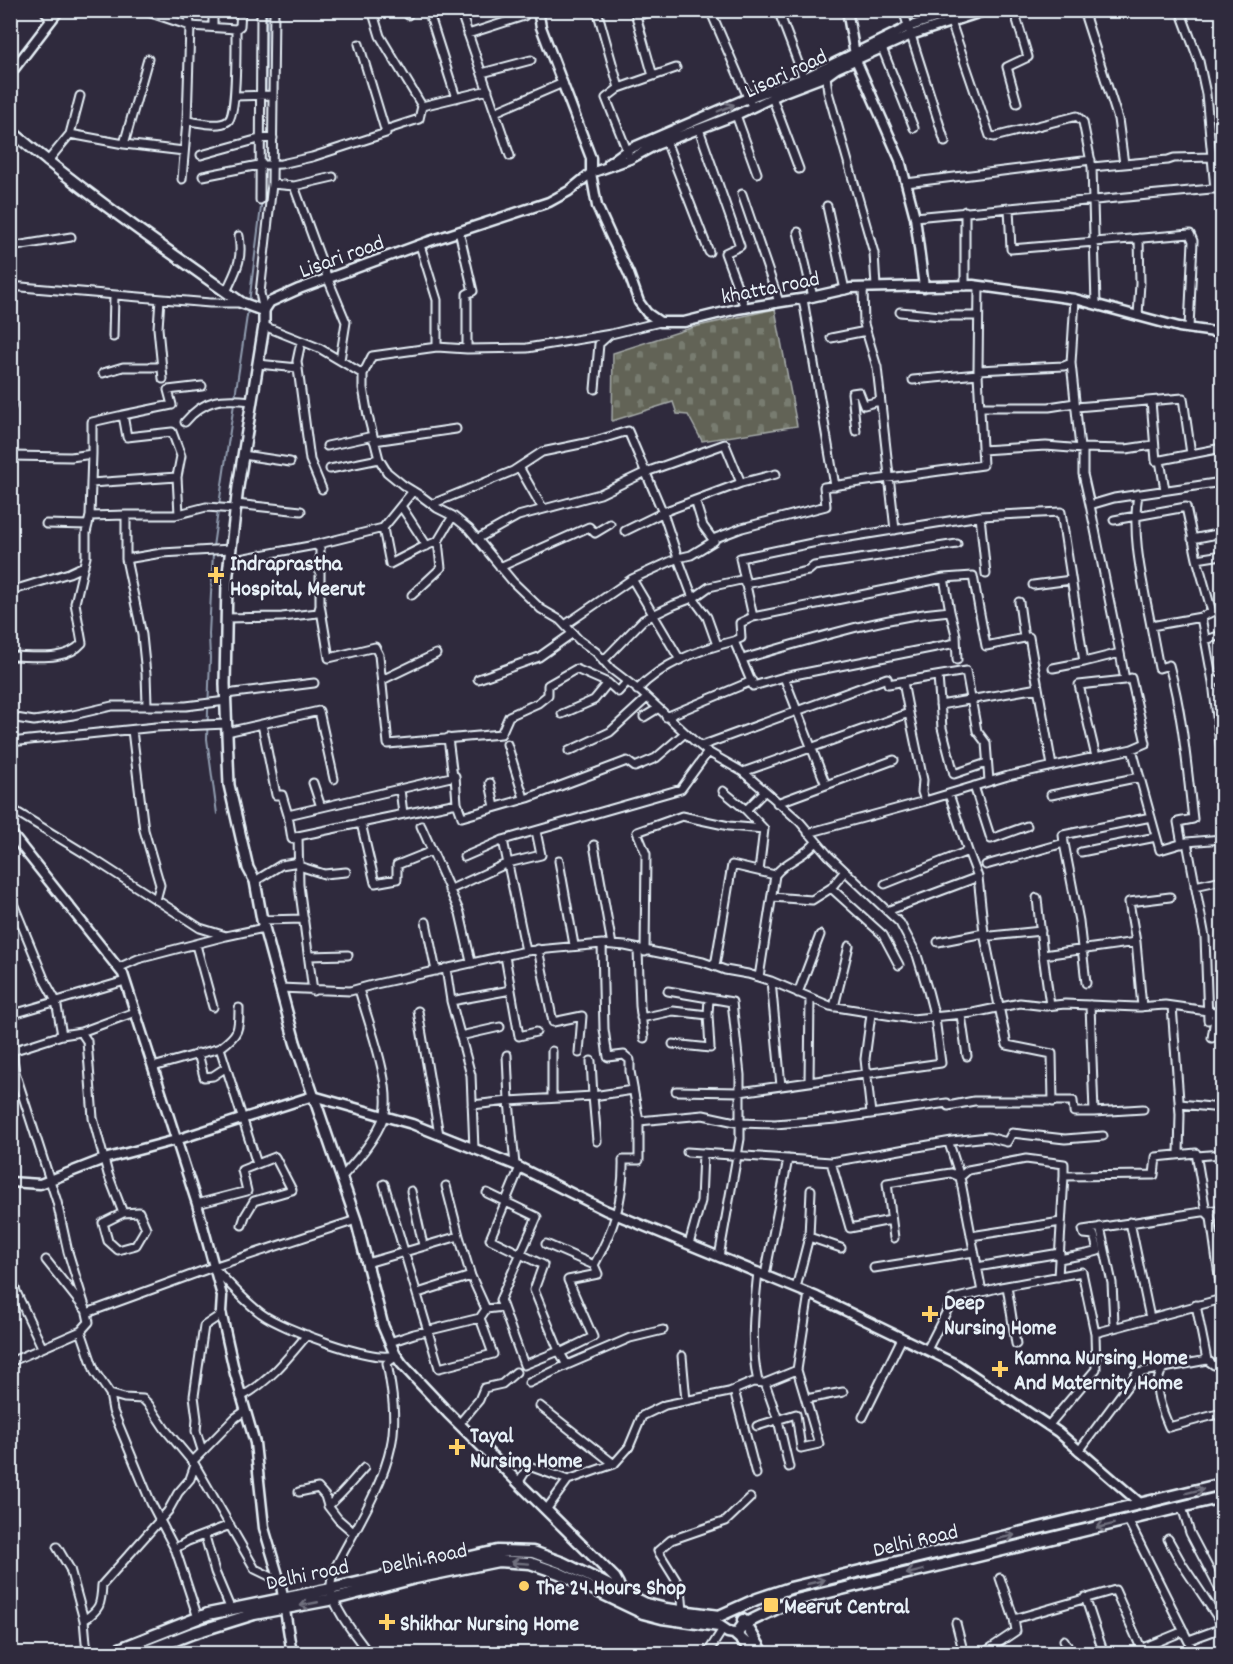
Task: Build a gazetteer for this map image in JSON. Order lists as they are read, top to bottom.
{
  "streets": {
    "main road": ["Delhi Road", "Delhi road"],
    "street": ["Lisari road", "khatta road"]
  },
  "crossings": [
    ["Delhi Road", "Delhi road"]
  ],
  "places": {
    "health": [
      "Indraprastha Hospital, Meerut",
      "Deep Nursing Home",
      "Kamna Nursing Home And Maternity Home",
      "Tayal Nursing Home",
      "Shikhar Nursing Home"
    ],
    "other": ["The 24 Hours Shop"],
    "transit": ["Meerut Central"]
  }
}
